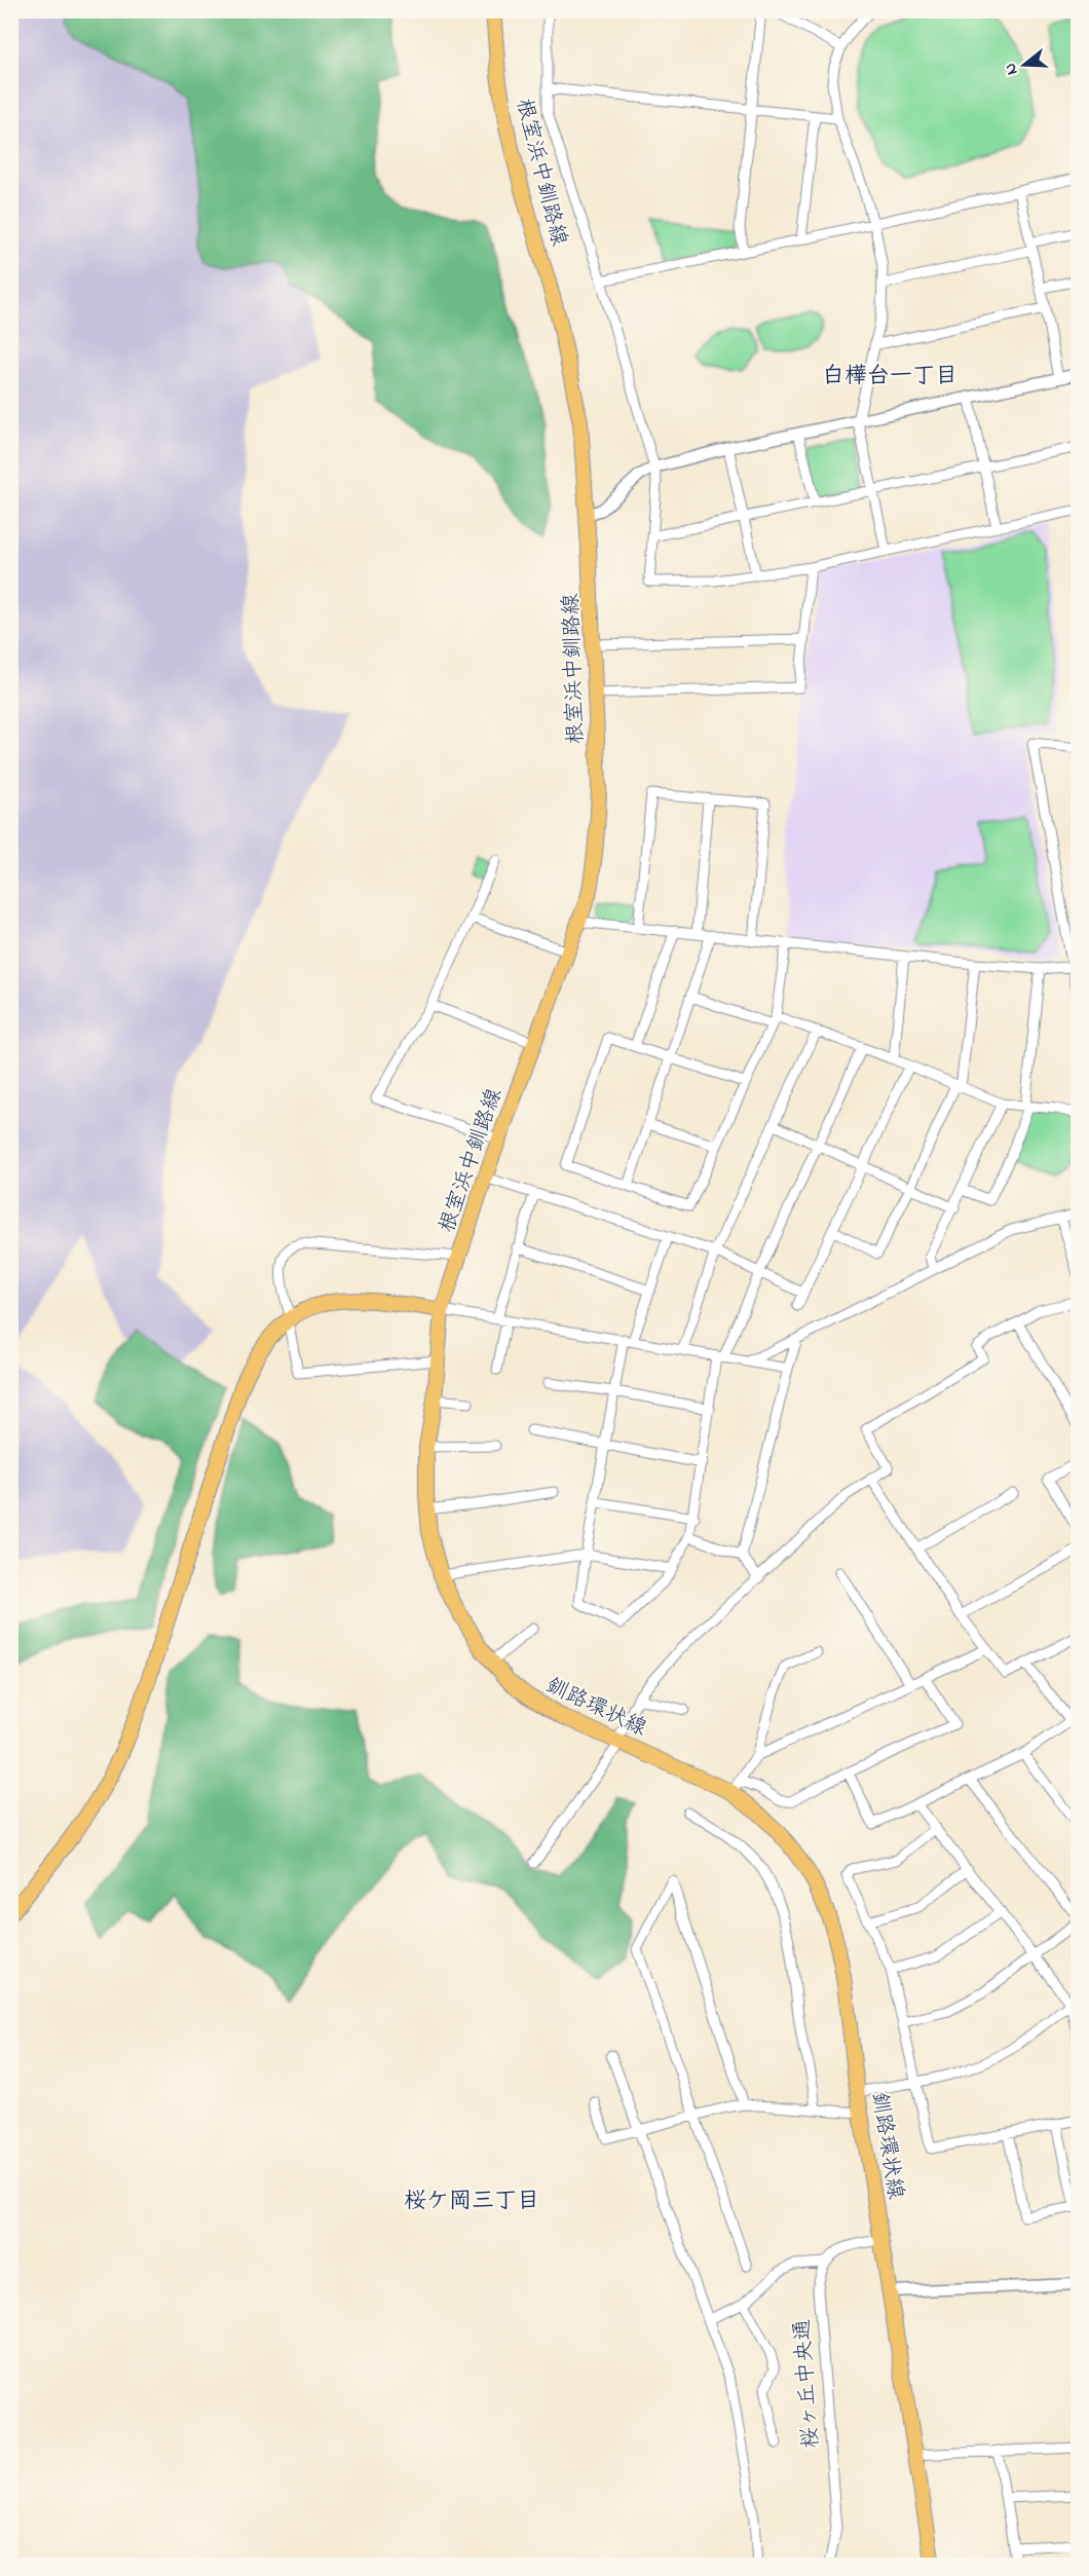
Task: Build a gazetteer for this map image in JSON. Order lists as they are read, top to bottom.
{
  "streets": {
    "main road": ["根室浜中釧路線", "釧路環状線"],
    "street": ["桜ヶ丘中央通"]
  },
  "crossings": [
    ["根室浜中釧路線", "釧路環状線"]
  ],
  "districts": ["白樺台一丁目", "桜ケ岡三丁目"],
  "north": "left"
}
